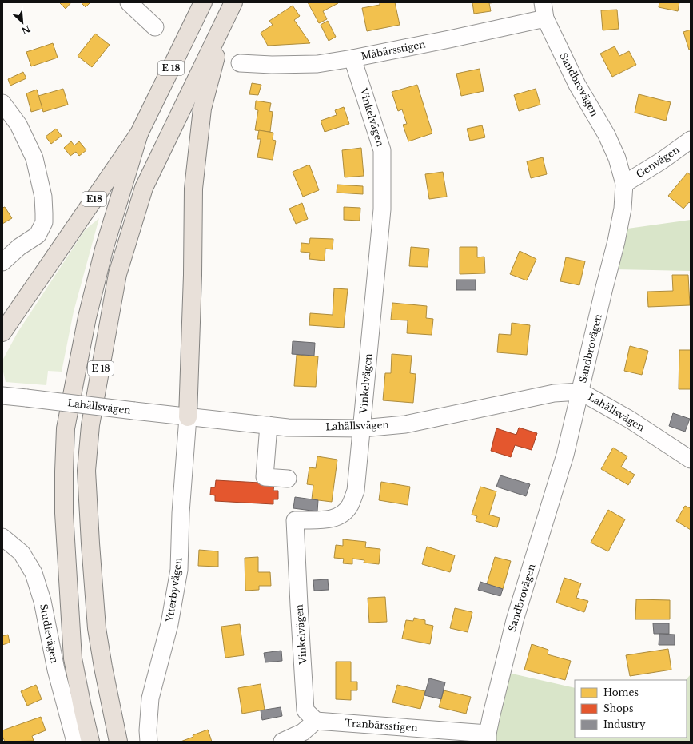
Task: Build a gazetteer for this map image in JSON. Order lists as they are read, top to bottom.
{
  "streets": {
    "highway": ["E 18", "E18"],
    "street": [
      "Måbärsstigen",
      "Sandbrovägen",
      "Vinkelvägen",
      "Genvägen",
      "Lahällsvägen",
      "Ytterbyvägen",
      "Studievägen",
      "Tranbärsstigen"
    ]
  },
  "crossings": [
    ["Måbärsstigen", "Sandbrovägen"],
    ["Måbärsstigen", "Vinkelvägen"],
    ["E 18", "E18"],
    ["E 18", "Lahällsvägen"],
    ["E 18", "Ytterbyvägen"],
    ["Sandbrovägen", "Genvägen"],
    ["Sandbrovägen", "Lahällsvägen"],
    ["Sandbrovägen", "Tranbärsstigen"],
    ["Vinkelvägen", "Lahällsvägen"],
    ["Vinkelvägen", "Tranbärsstigen"],
    ["Lahällsvägen", "Ytterbyvägen"]
  ],
  "legend": ["Homes", "Shops", "Industry"],
  "north": "bottom right"
}
